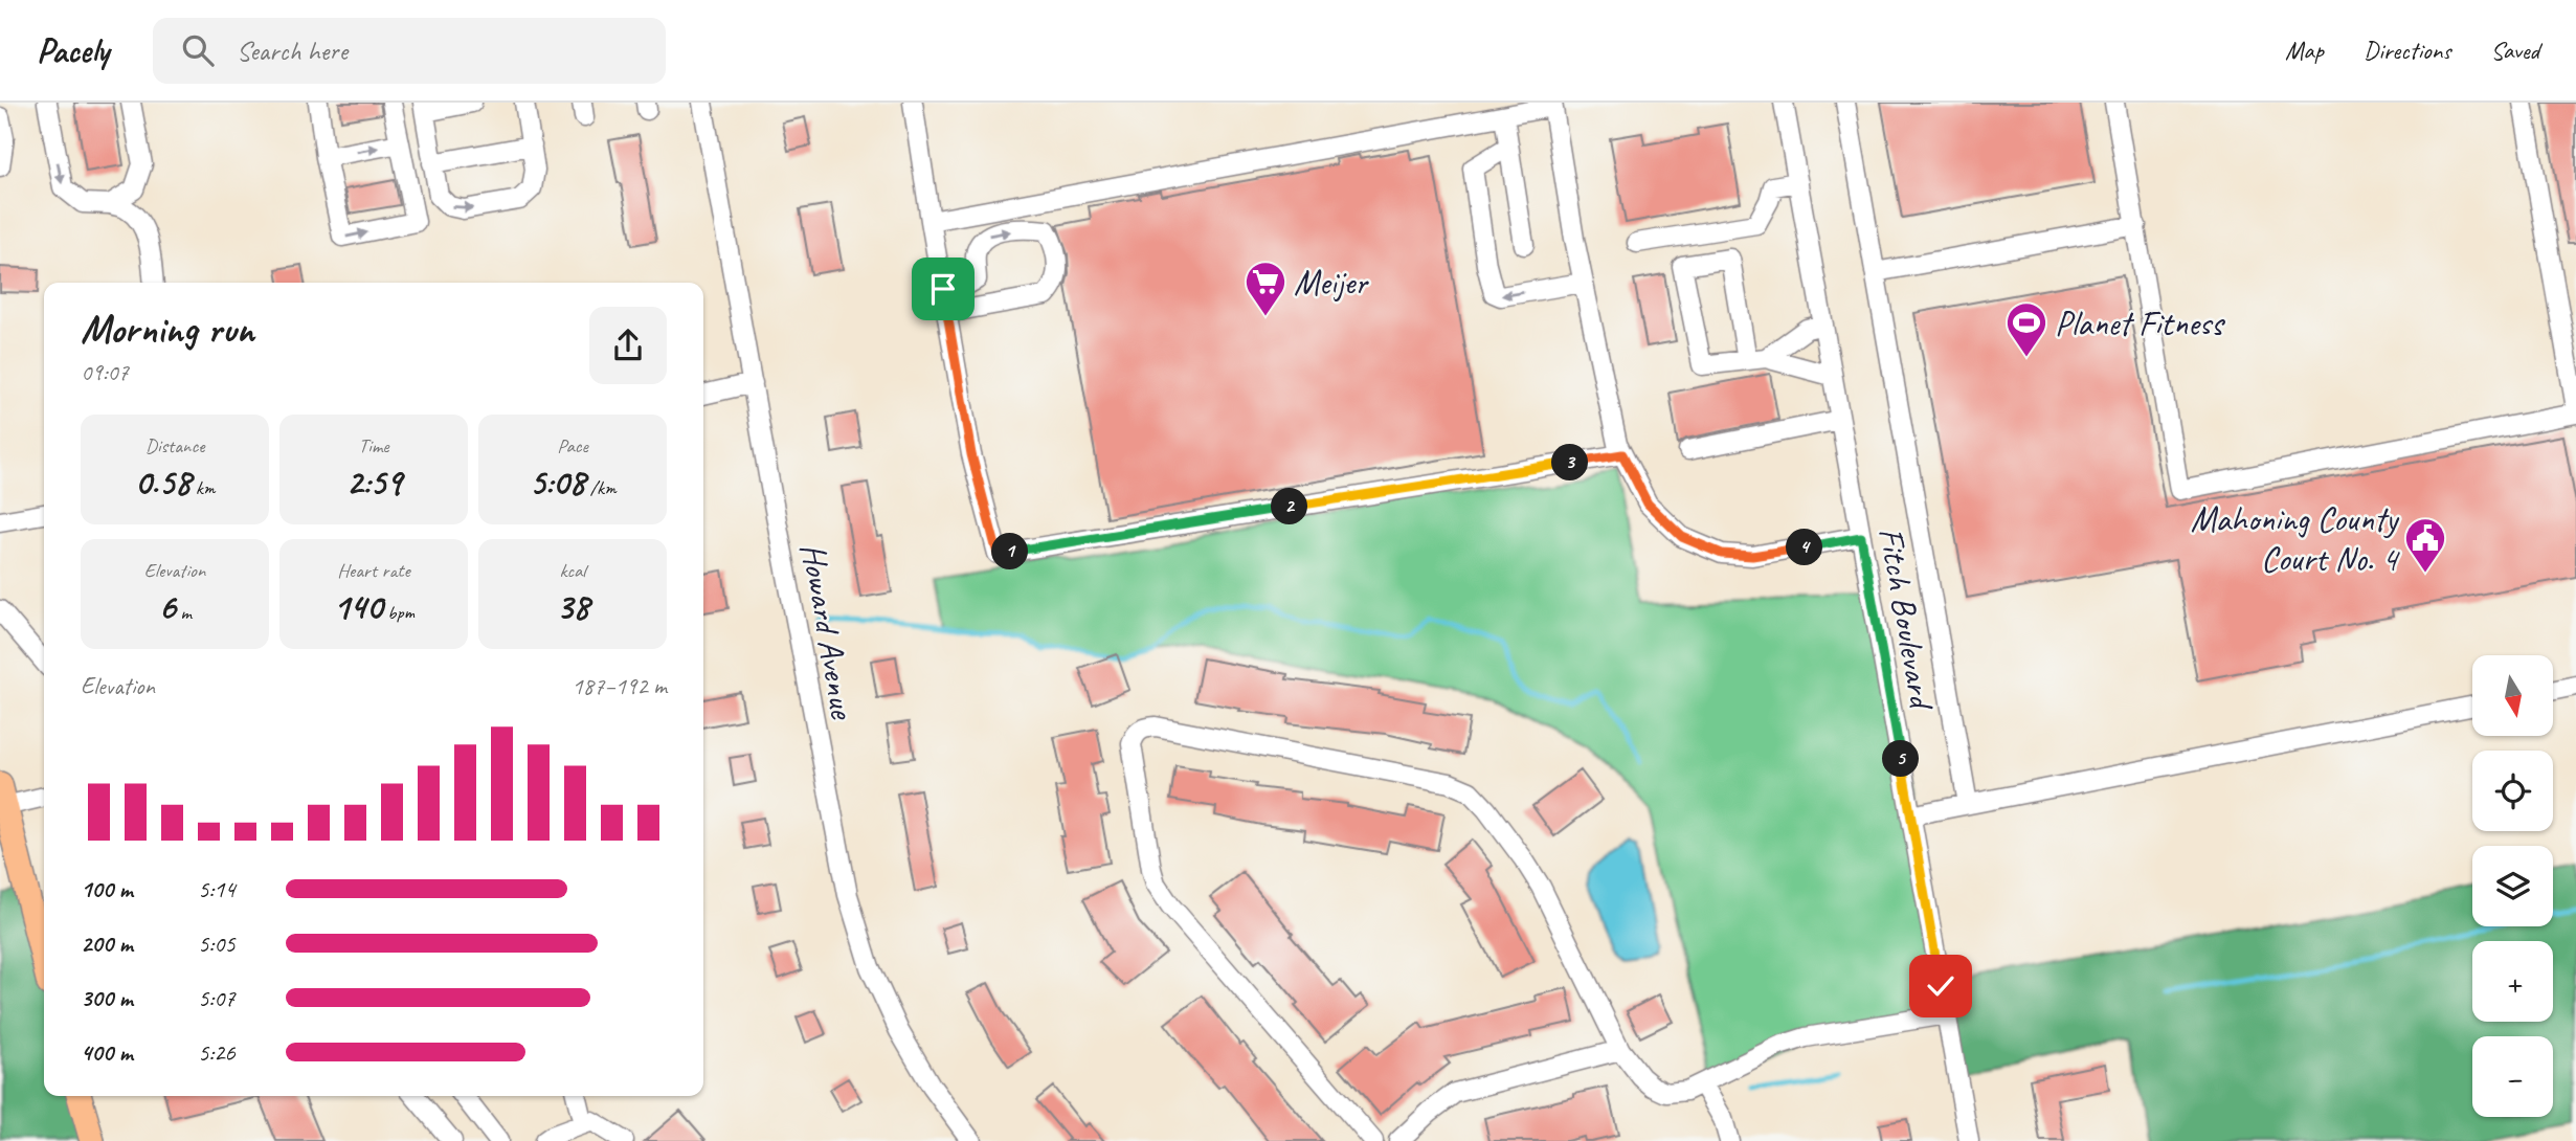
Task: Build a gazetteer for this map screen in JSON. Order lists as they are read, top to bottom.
{
  "streets": {
    "street": ["Fitch Boulevard", "Howard Avenue"]
  },
  "places": {
    "supermarket": ["Meijer"],
    "sports": ["Planet Fitness"],
    "public building": ["Mahoning County Court No. 4"]
  },
  "north": "bottom",
  "page": {
    "header": "Pacely",
    "search": "Search here",
    "nav": ["Map", "Directions", "Saved"],
    "heading": ["Morning run", "09:07"],
    "stats": [
      ["Distance", "0.58 km"],
      ["Time", "2:59"],
      ["Pace", "5:08 /km"],
      ["Elevation", "6 m"],
      ["Heart rate", "140 bpm"],
      ["kcal", "38"]
    ],
    "pins": [
      "3",
      "2",
      "4",
      "1",
      "5"
    ],
    "map_buttons": ["+", "−"],
    "chart": ["Elevation", "187–192 m"],
    "list": [
      {
        "name": "100 m",
        "note": "5:14"
      },
      {
        "name": "200 m",
        "note": "5:05"
      },
      {
        "name": "300 m",
        "note": "5:07"
      },
      {
        "name": "400 m",
        "note": "5:26"
      }
    ]
  }
}
